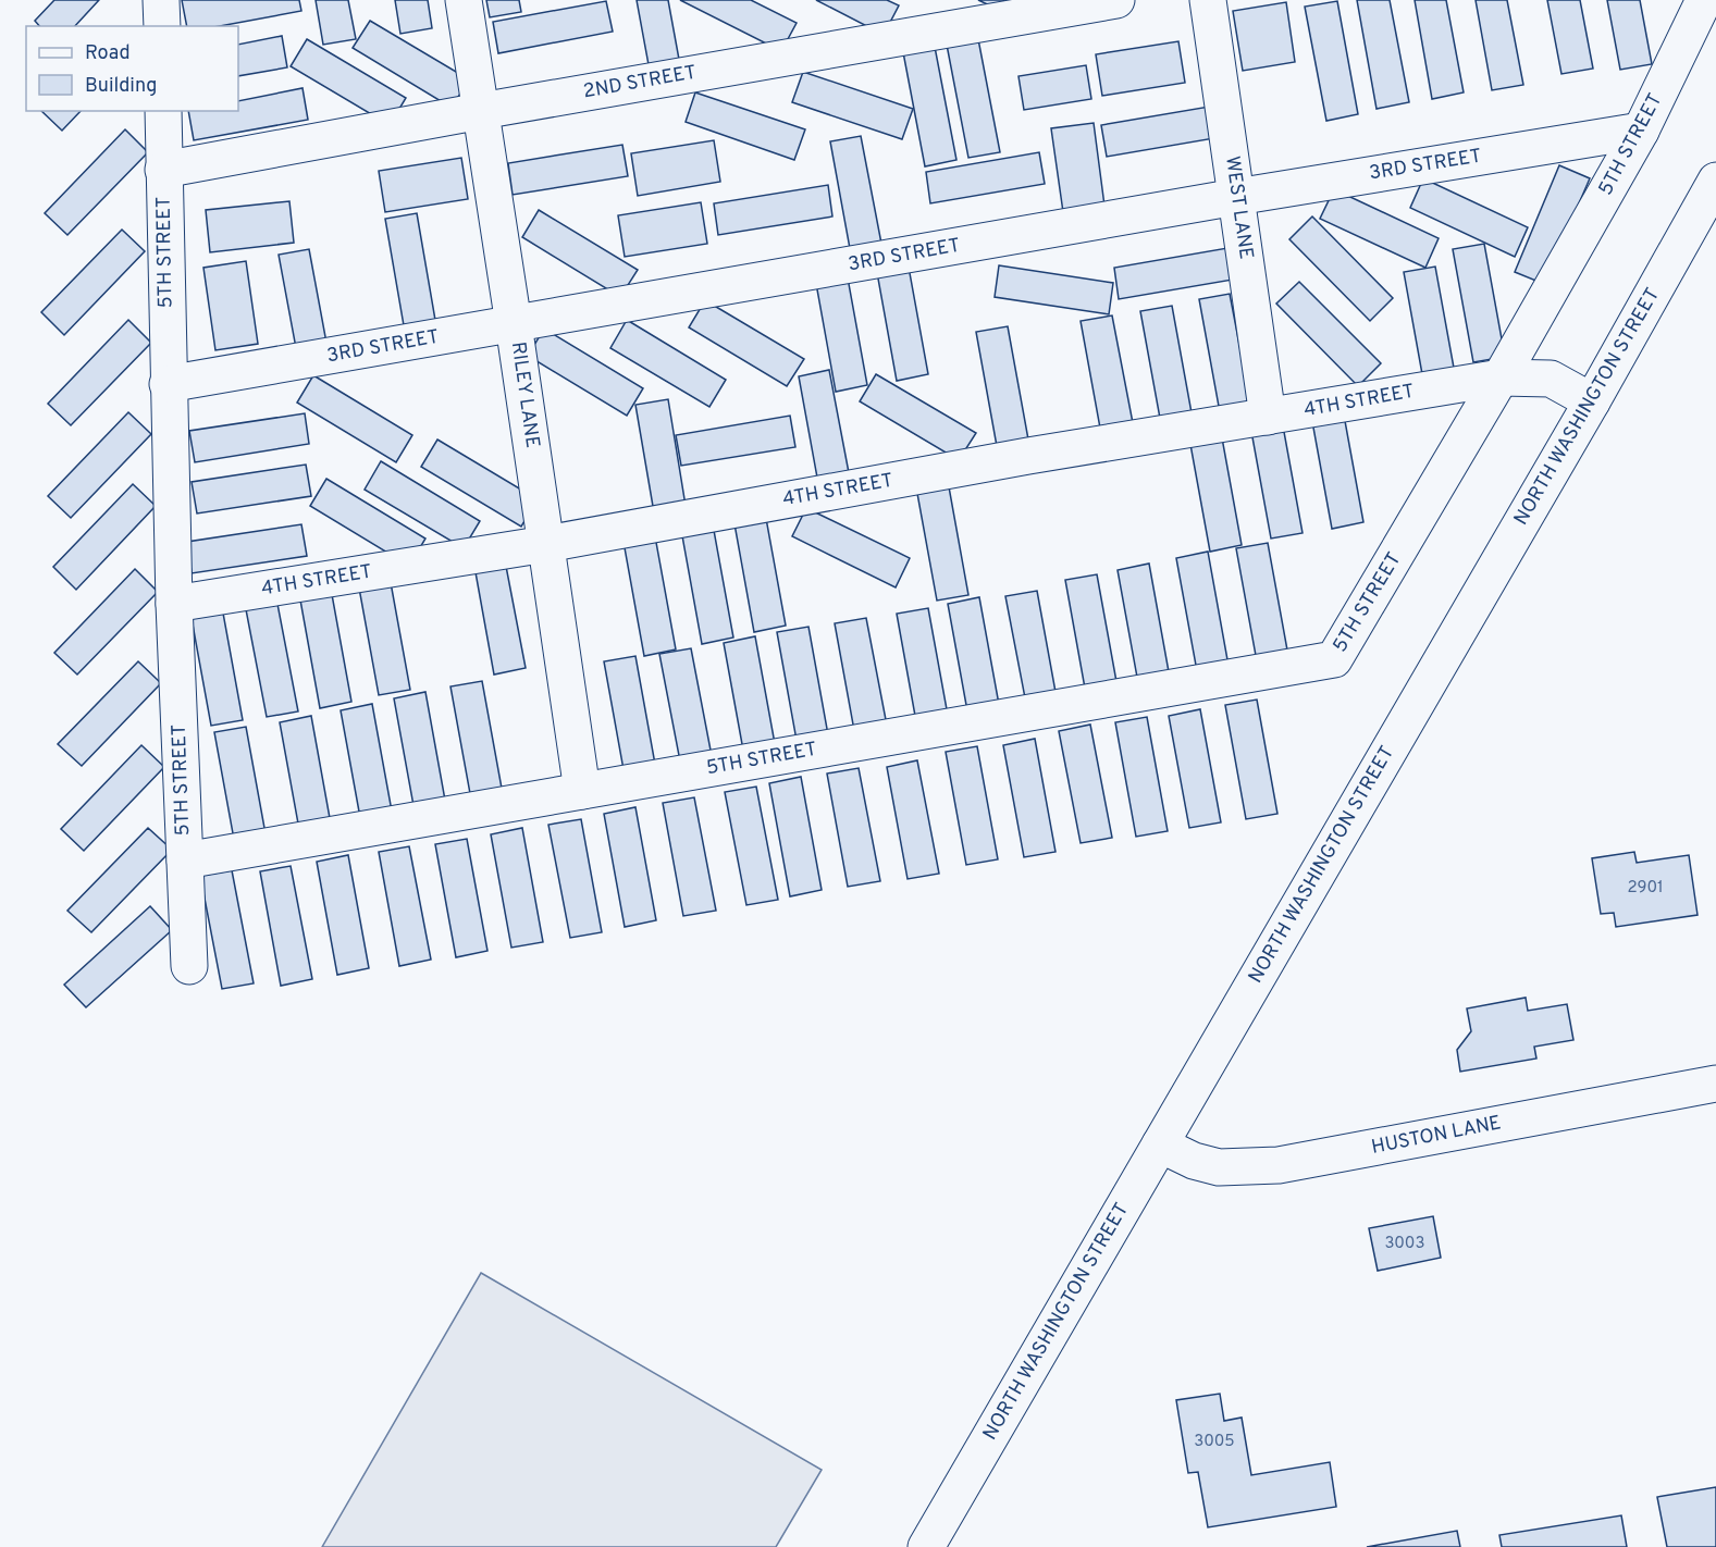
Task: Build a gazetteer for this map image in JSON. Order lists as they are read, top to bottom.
{
  "streets": {
    "main road": [
      "2ND STREET",
      "5TH STREET",
      "3RD STREET",
      "WEST LANE",
      "RILEY LANE",
      "4TH STREET",
      "NORTH WASHINGTON STREET",
      "HUSTON LANE"
    ]
  },
  "crossings": [
    ["2ND STREET", "5TH STREET"],
    ["2ND STREET", "RILEY LANE"],
    ["5TH STREET", "3RD STREET"],
    ["5TH STREET", "RILEY LANE"],
    ["5TH STREET", "4TH STREET"],
    ["3RD STREET", "WEST LANE"],
    ["3RD STREET", "RILEY LANE"],
    ["WEST LANE", "4TH STREET"],
    ["RILEY LANE", "4TH STREET"],
    ["4TH STREET", "NORTH WASHINGTON STREET"],
    ["NORTH WASHINGTON STREET", "HUSTON LANE"]
  ],
  "house_numbers": ["2901", "3003", "3005"],
  "legend": ["Road", "Building"]
}
